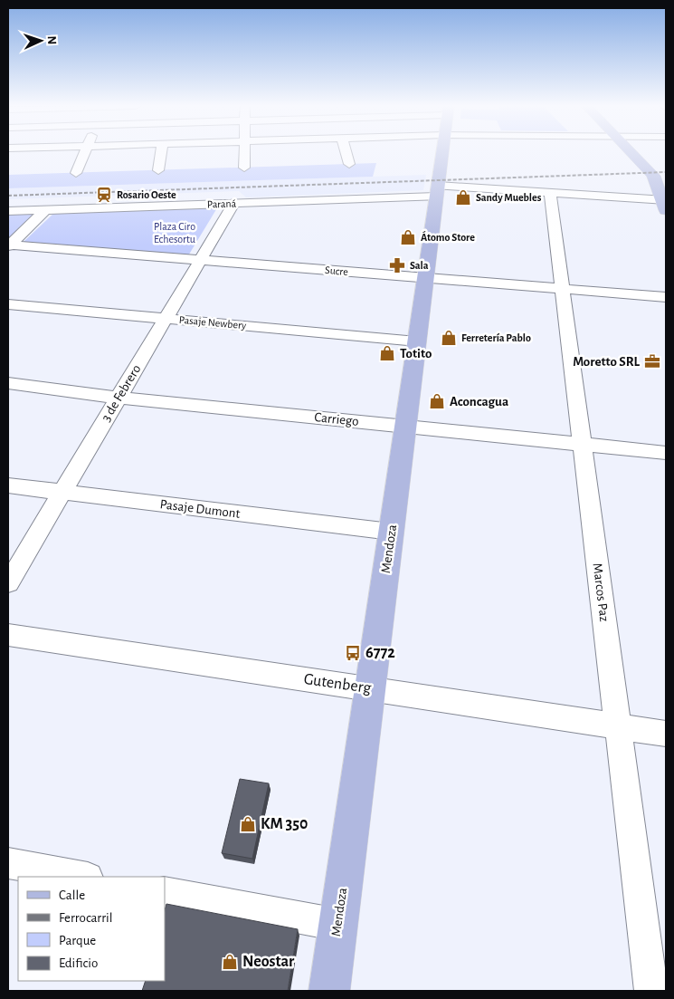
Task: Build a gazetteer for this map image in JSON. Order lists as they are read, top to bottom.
{
  "streets": {
    "main road": ["Mendoza"],
    "street": [
      "Paraná",
      "Sucre",
      "Pasaje Newbery",
      "3 de Febrero",
      "Carriego",
      "Pasaje Dumont",
      "Marcos Paz",
      "Gutenberg"
    ]
  },
  "crossings": [
    ["Paraná", "3 de Febrero"],
    ["Paraná", "Mendoza"],
    ["Paraná", "Marcos Paz"],
    ["Sucre", "3 de Febrero"],
    ["Sucre", "Mendoza"],
    ["Sucre", "Marcos Paz"],
    ["Pasaje Newbery", "3 de Febrero"],
    ["Pasaje Newbery", "Mendoza"],
    ["3 de Febrero", "Carriego"],
    ["3 de Febrero", "Pasaje Dumont"],
    ["Carriego", "Mendoza"],
    ["Carriego", "Marcos Paz"],
    ["Pasaje Dumont", "Mendoza"],
    ["Mendoza", "Gutenberg"],
    ["Marcos Paz", "Gutenberg"]
  ],
  "parks": ["Plaza Ciro Echesortu"],
  "places": {
    "station": ["Rosario Oeste"],
    "shop": [
      "Sandy Muebles",
      "Átomo Store",
      "Ferretería Pablo",
      "Totito",
      "Aconcagua",
      "KM 350",
      "Neostar"
    ],
    "pharmacy": ["Sala"],
    "office": ["Moretto SRL"],
    "bus stop": ["6772"]
  },
  "legend": [
    "Calle",
    "Ferrocarril",
    "Parque",
    "Edificio"
  ],
  "north": "right"
}
